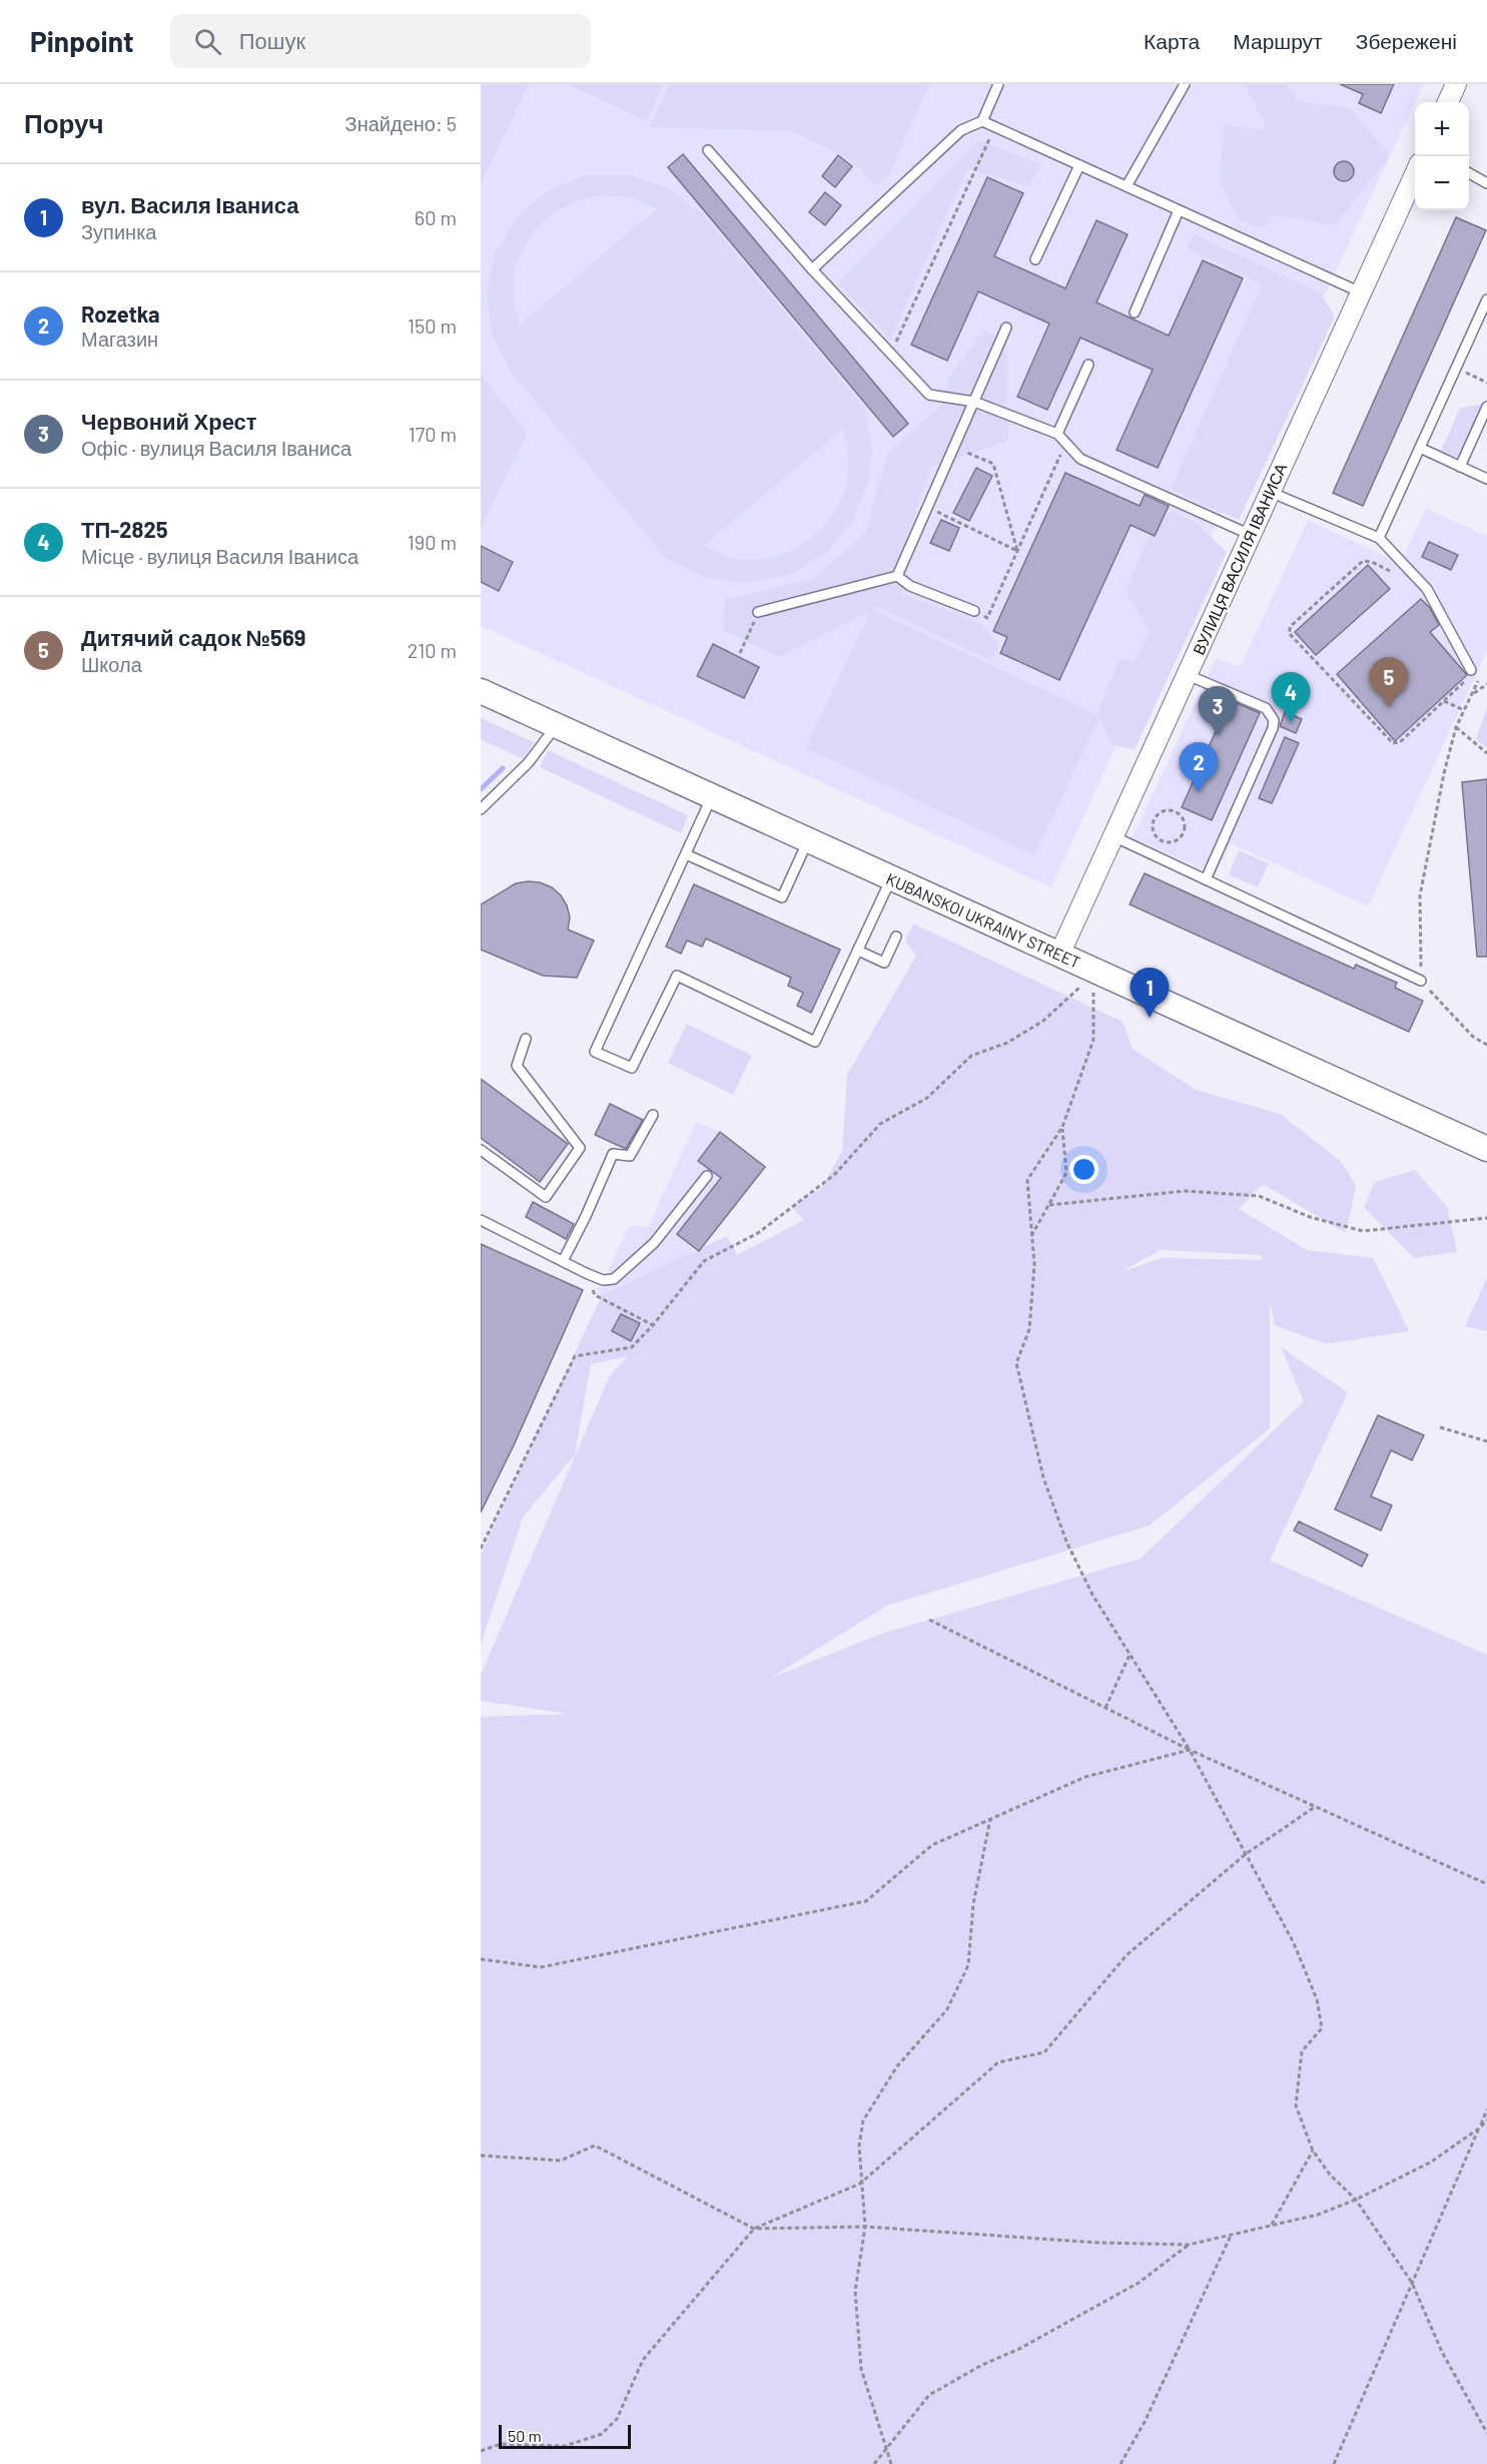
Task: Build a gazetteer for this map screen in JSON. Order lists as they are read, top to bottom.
{
  "streets": {
    "street": ["ВУЛИЦЯ ВАСИЛЯ ІВАНИСА", "KUBANSKOI UKRAINY STREET"]
  },
  "crossings": [
    ["ВУЛИЦЯ ВАСИЛЯ ІВАНИСА", "KUBANSKOI UKRAINY STREET"]
  ],
  "scale_bar": "50 m",
  "page": {
    "header": "Pinpoint",
    "search": "Пошук",
    "nav": ["Карта", "Маршрут", "Збережені"],
    "heading": ["Поруч", "Знайдено: 5"],
    "map_buttons": ["+", "−"],
    "list": [
      {
        "mark": "1",
        "name": "вул. Василя Іваниса",
        "note": "Зупинка",
        "value": "60 m"
      },
      {
        "mark": "2",
        "name": "Rozetka",
        "note": "Магазин",
        "value": "150 m"
      },
      {
        "mark": "3",
        "name": "Червоний Хрест",
        "note": "Офіс · вулиця Василя Іваниса",
        "value": "170 m"
      },
      {
        "mark": "4",
        "name": "ТП-2825",
        "note": "Місце · вулиця Василя Іваниса",
        "value": "190 m"
      },
      {
        "mark": "5",
        "name": "Дитячий садок №569",
        "note": "Школа",
        "value": "210 m"
      }
    ],
    "pins": [
      "5",
      "4",
      "3",
      "2",
      "1"
    ],
    "scale": "50 m"
  }
}
